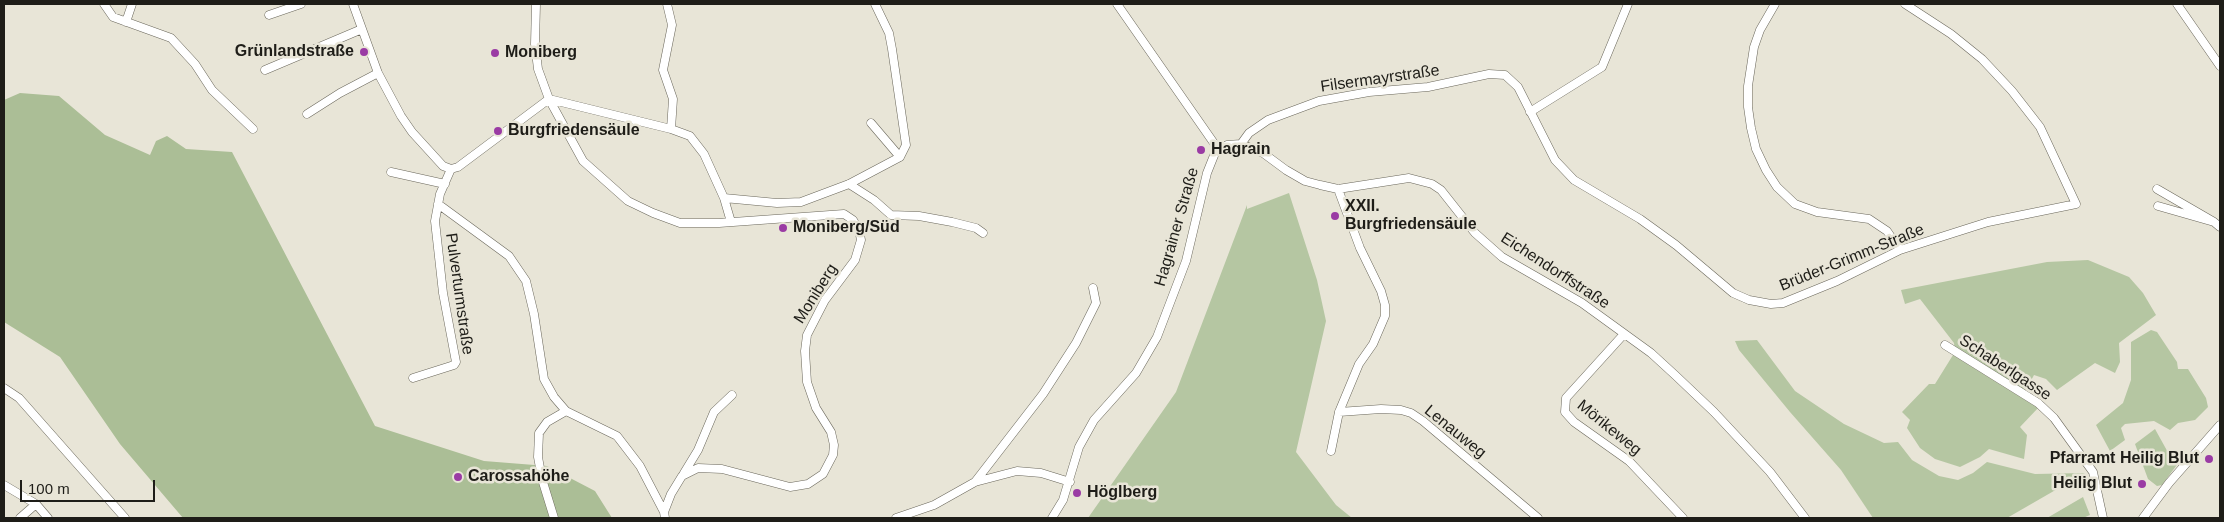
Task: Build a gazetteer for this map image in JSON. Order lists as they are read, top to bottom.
{
  "streets": {
    "street": [
      "Filsermayrstraße",
      "Hagrainer Straße",
      "Brüder-Grimm-Straße",
      "Eichendorffstraße",
      "Pulverturmstraße",
      "Moniberg",
      "Schaberlgasse",
      "Mörikeweg",
      "Lenauweg"
    ]
  },
  "crossings": [
    ["Filsermayrstraße", "Brüder-Grimm-Straße"],
    ["Filsermayrstraße", "Eichendorffstraße"],
    ["Eichendorffstraße", "Mörikeweg"]
  ],
  "places": [
    "Grünlandstraße",
    "Moniberg",
    "Burgfriedensäule",
    "Hagrain",
    "XXII. Burgfriedensäule",
    "Moniberg/Süd",
    "Pfarramt Heilig Blut",
    "Carossahöhe",
    "Heilig Blut",
    "Höglberg"
  ],
  "scale_bar": "100 m"
}
